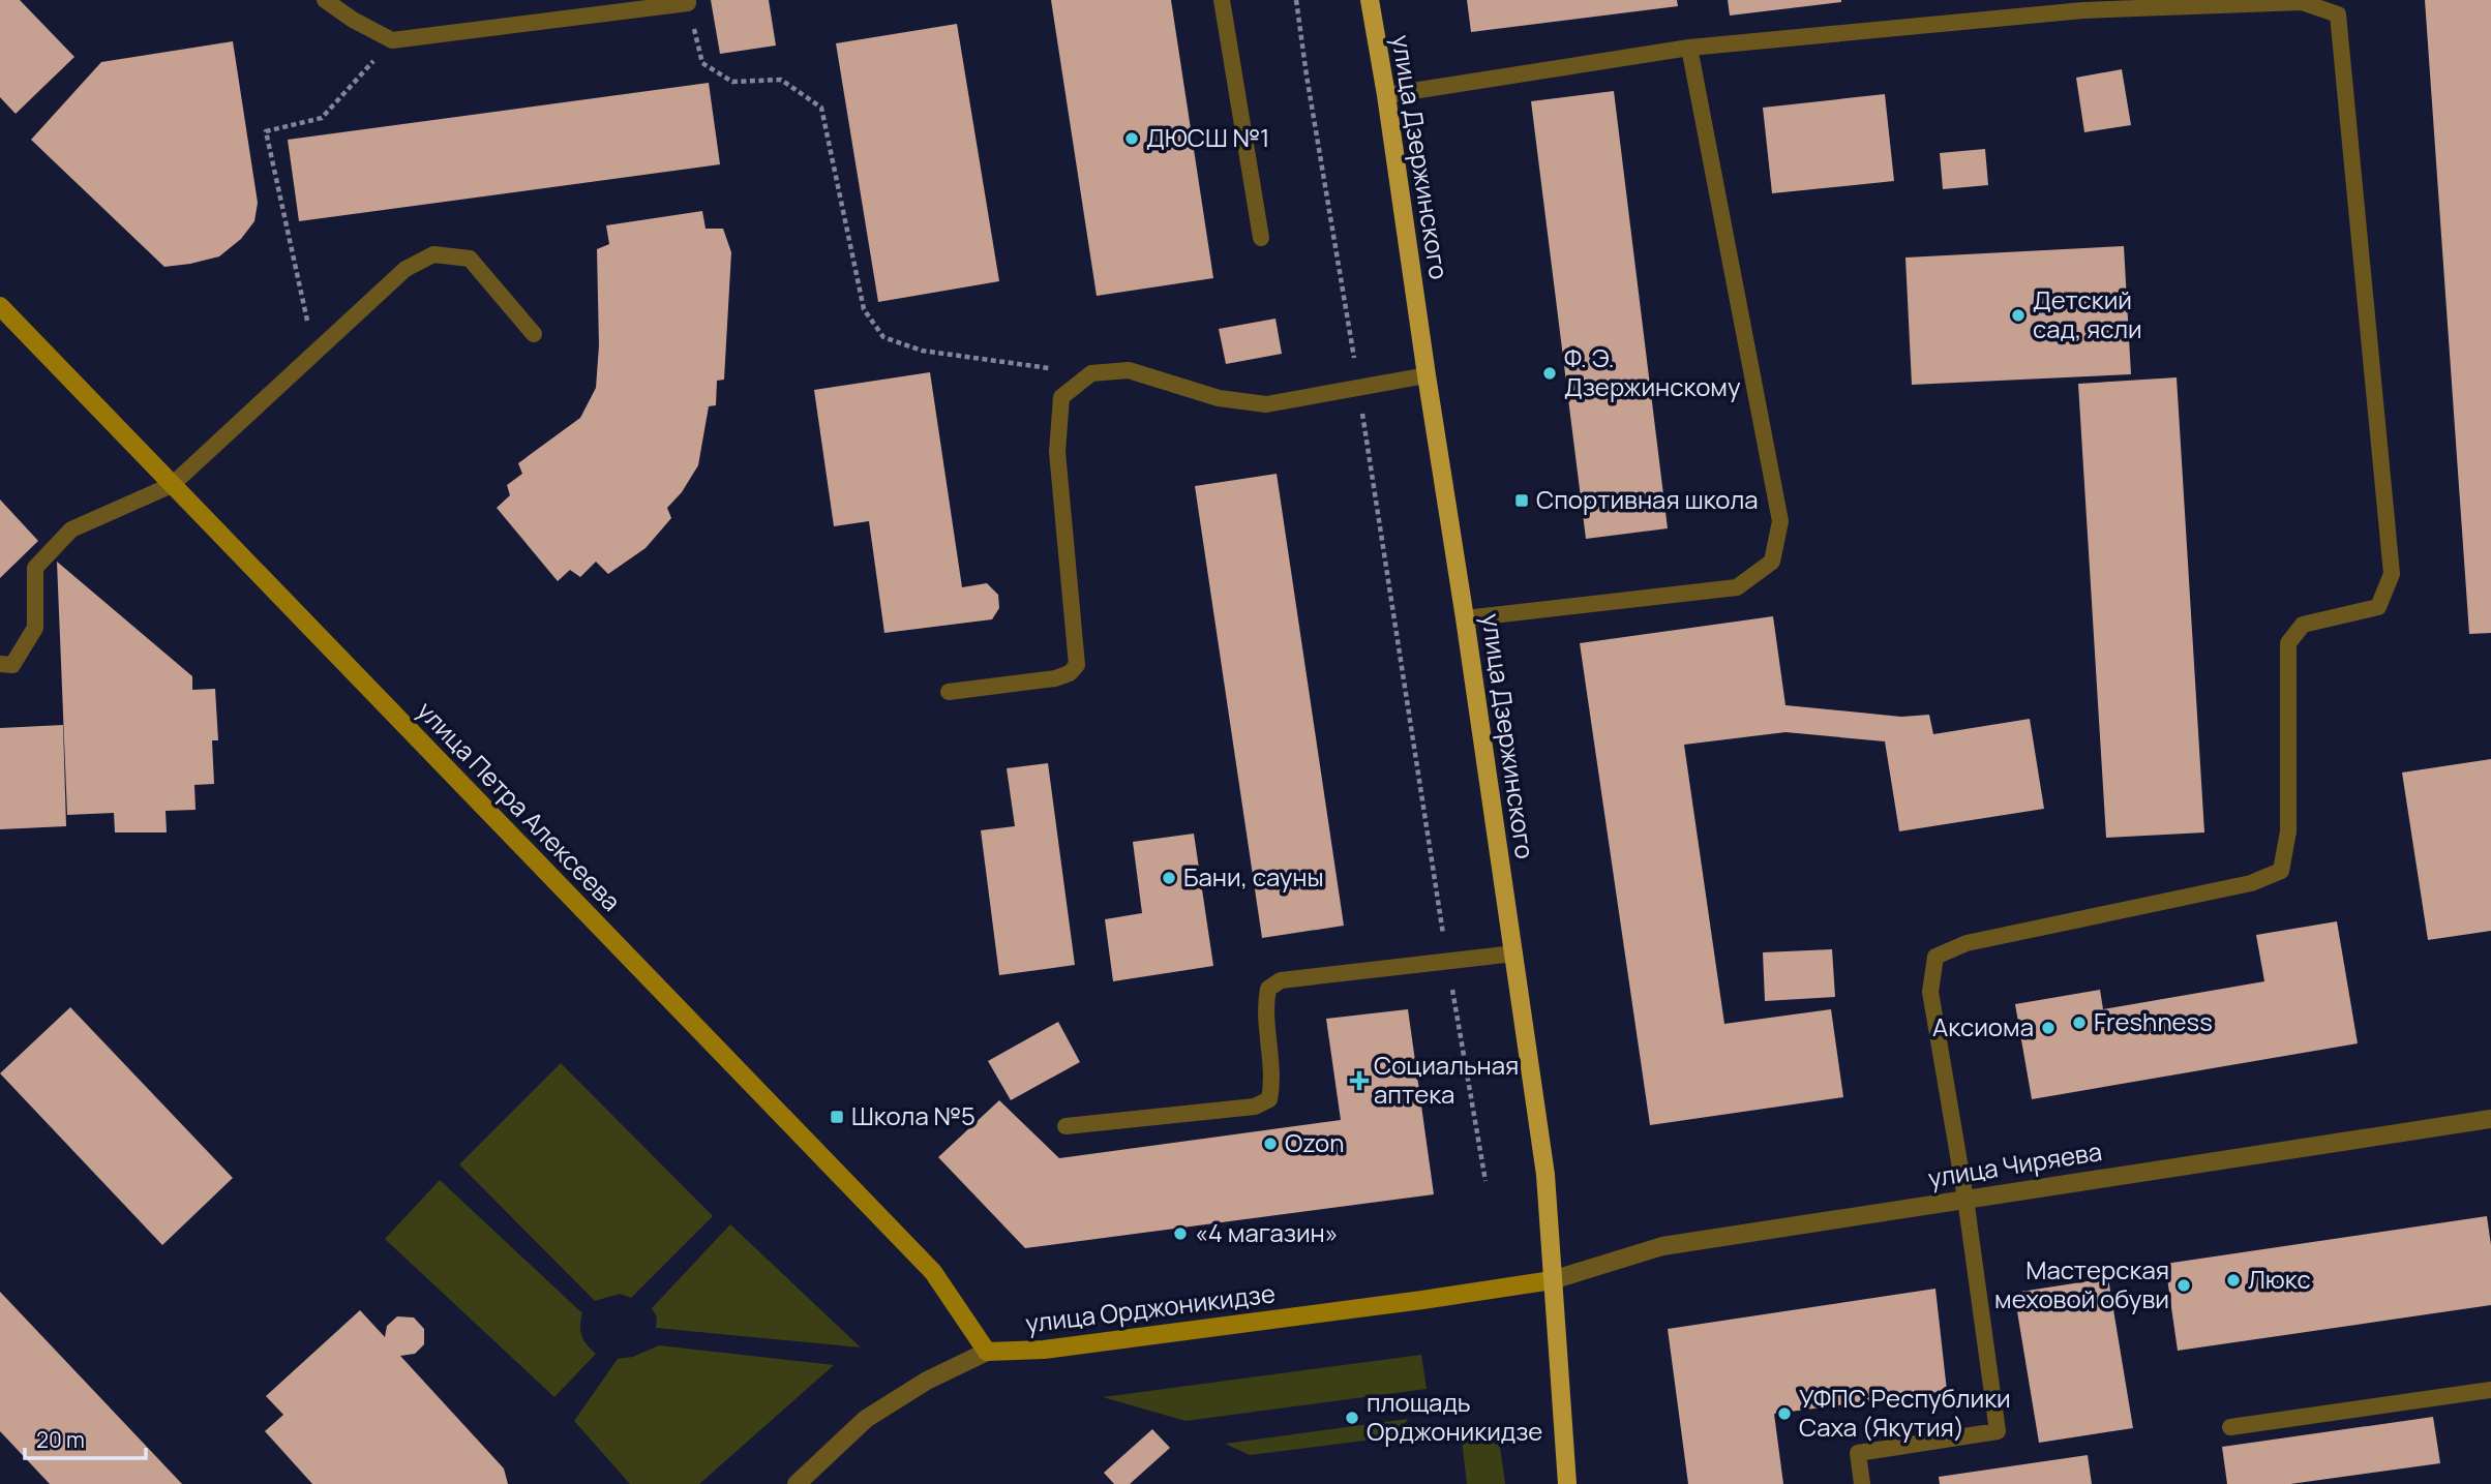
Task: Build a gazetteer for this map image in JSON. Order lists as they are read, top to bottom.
{
  "streets": {
    "main road": ["улица Дзержинского", "улица Петра Алексеева", "улица Орджоникидзе"],
    "street": ["улица Чиряева"]
  },
  "crossings": [
    ["улица Дзержинского", "улица Чиряева"],
    ["улица Дзержинского", "улица Орджоникидзе"],
    ["улица Петра Алексеева", "улица Орджоникидзе"],
    ["улица Чиряева", "улица Орджоникидзе"]
  ],
  "places": {
    "other": [
      "ДЮСШ №1",
      "Детский сад, ясли",
      "Ф. Э. Дзержинскому",
      "Бани, сауны",
      "Freshness",
      "Аксиома",
      "Ozon",
      "«4 магазин»",
      "Люкс",
      "Мастерская меховой обуви",
      "УФПС Республики Саха (Якутия)",
      "площадь Орджоникидзе"
    ],
    "transit": ["Спортивная школа", "Школа №5"],
    "health": ["Социальная аптека"]
  },
  "scale_bar": "20 m"
}
